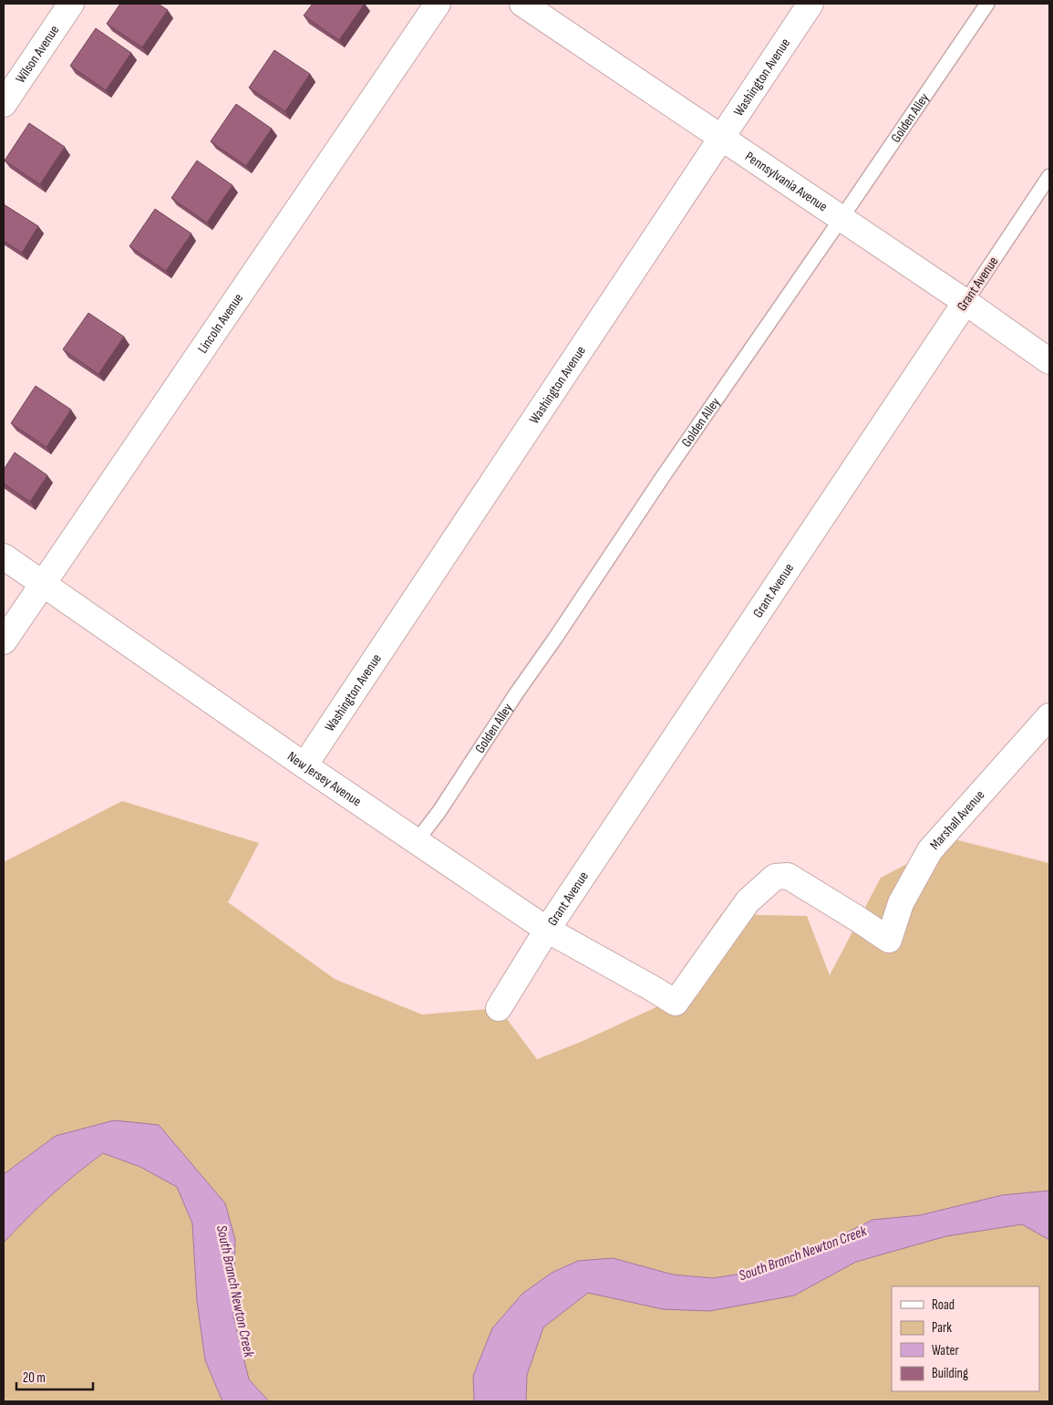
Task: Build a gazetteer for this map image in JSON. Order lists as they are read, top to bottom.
{
  "streets": {
    "street": [
      "Wilson Avenue",
      "Washington Avenue",
      "Pennsylvania Avenue",
      "Grant Avenue",
      "Lincoln Avenue",
      "New Jersey Avenue",
      "Marshall Avenue"
    ],
    "lane": ["Golden Alley"]
  },
  "crossings": [
    ["Washington Avenue", "Pennsylvania Avenue"],
    ["Washington Avenue", "New Jersey Avenue"],
    ["Golden Alley", "Pennsylvania Avenue"],
    ["Golden Alley", "New Jersey Avenue"],
    ["Pennsylvania Avenue", "Grant Avenue"],
    ["Grant Avenue", "New Jersey Avenue"],
    ["Lincoln Avenue", "New Jersey Avenue"],
    ["New Jersey Avenue", "Marshall Avenue"]
  ],
  "water": ["South Branch Newton Creek"],
  "legend": [
    "Road",
    "Park",
    "Water",
    "Building"
  ],
  "scale_bar": "20 m"
}
